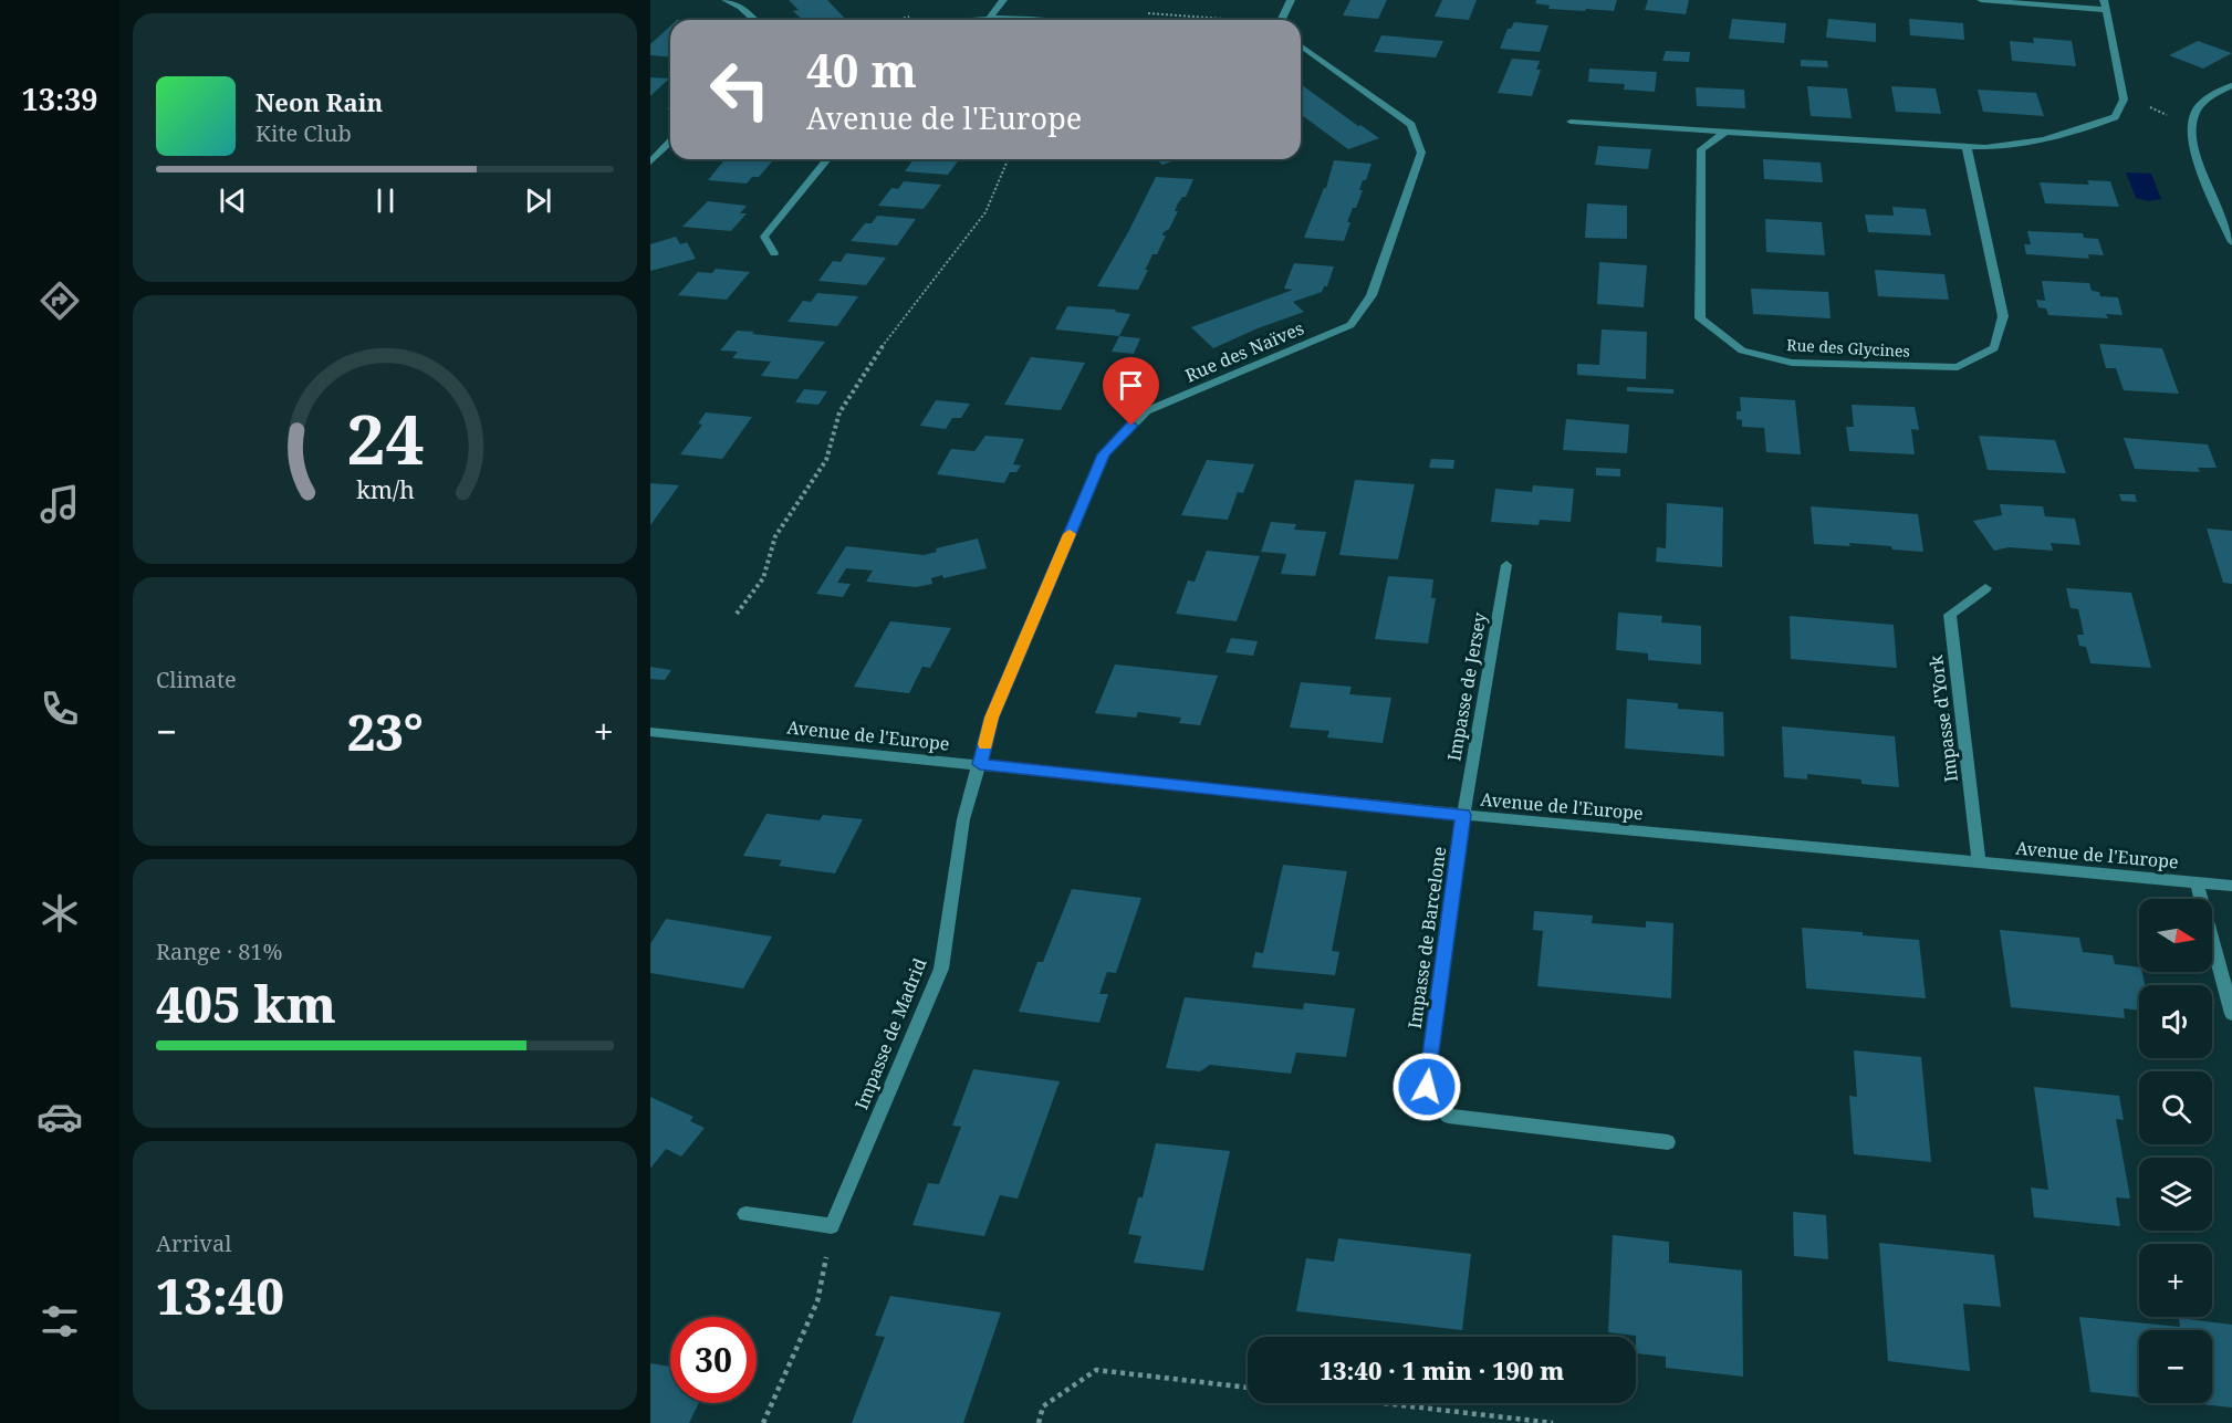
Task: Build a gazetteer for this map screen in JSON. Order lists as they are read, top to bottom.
{
  "streets": {
    "street": [
      "Rue des Glycines",
      "Rue des Naïves",
      "Impasse de Jersey",
      "Impasse d'York",
      "Avenue de l'Europe",
      "Impasse de Barcelone",
      "Impasse de Madrid"
    ]
  },
  "crossings": [
    ["Rue des Naïves", "Avenue de l'Europe"],
    ["Rue des Naïves", "Impasse de Madrid"],
    ["Impasse de Jersey", "Avenue de l'Europe"],
    ["Impasse de Jersey", "Impasse de Barcelone"],
    ["Impasse d'York", "Avenue de l'Europe"],
    ["Avenue de l'Europe", "Impasse de Barcelone"],
    ["Avenue de l'Europe", "Impasse de Madrid"]
  ],
  "north": "right",
  "page": {
    "tabs": "13:39",
    "turn": ["40 m", "Avenue de l'Europe"],
    "song": ["Neon Rain", "Kite Club"],
    "tile": [
      "Climate",
      ["Range · 81%", "405 km"],
      ["Arrival", "13:40"]
    ],
    "heat": ["−", "23°", "+"],
    "map_buttons": ["+", "−"],
    "limit": "30",
    "trip": "13:40 · 1 min · 190 m",
    "gauge": ["24", "km/h"]
  }
}
